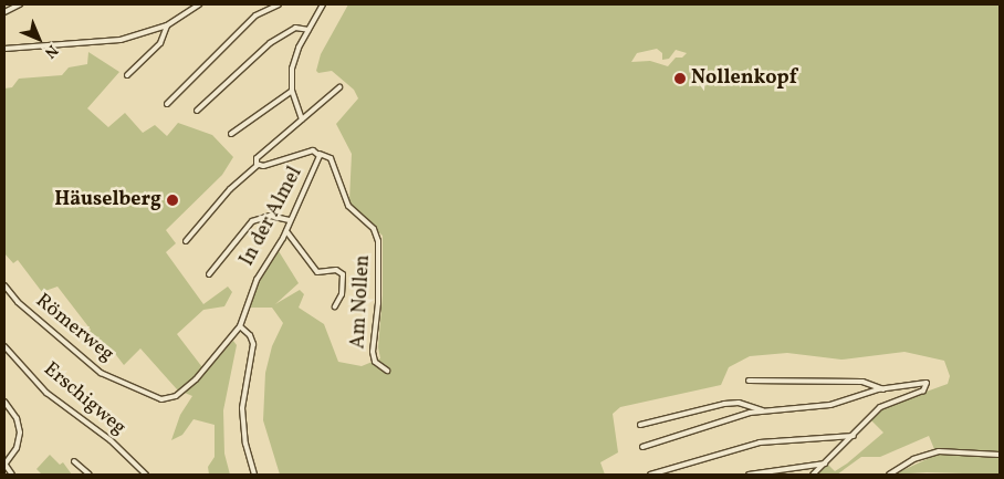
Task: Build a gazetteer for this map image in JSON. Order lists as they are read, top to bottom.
{
  "streets": {
    "street": [
      "In der Almel",
      "Am Nollen",
      "Römerweg",
      "Erschigweg"
    ]
  },
  "crossings": [
    ["In der Almel", "Am Nollen"],
    ["In der Almel", "Römerweg"]
  ],
  "places": ["Nollenkopf", "Häuselberg"],
  "north": "bottom right"
}
